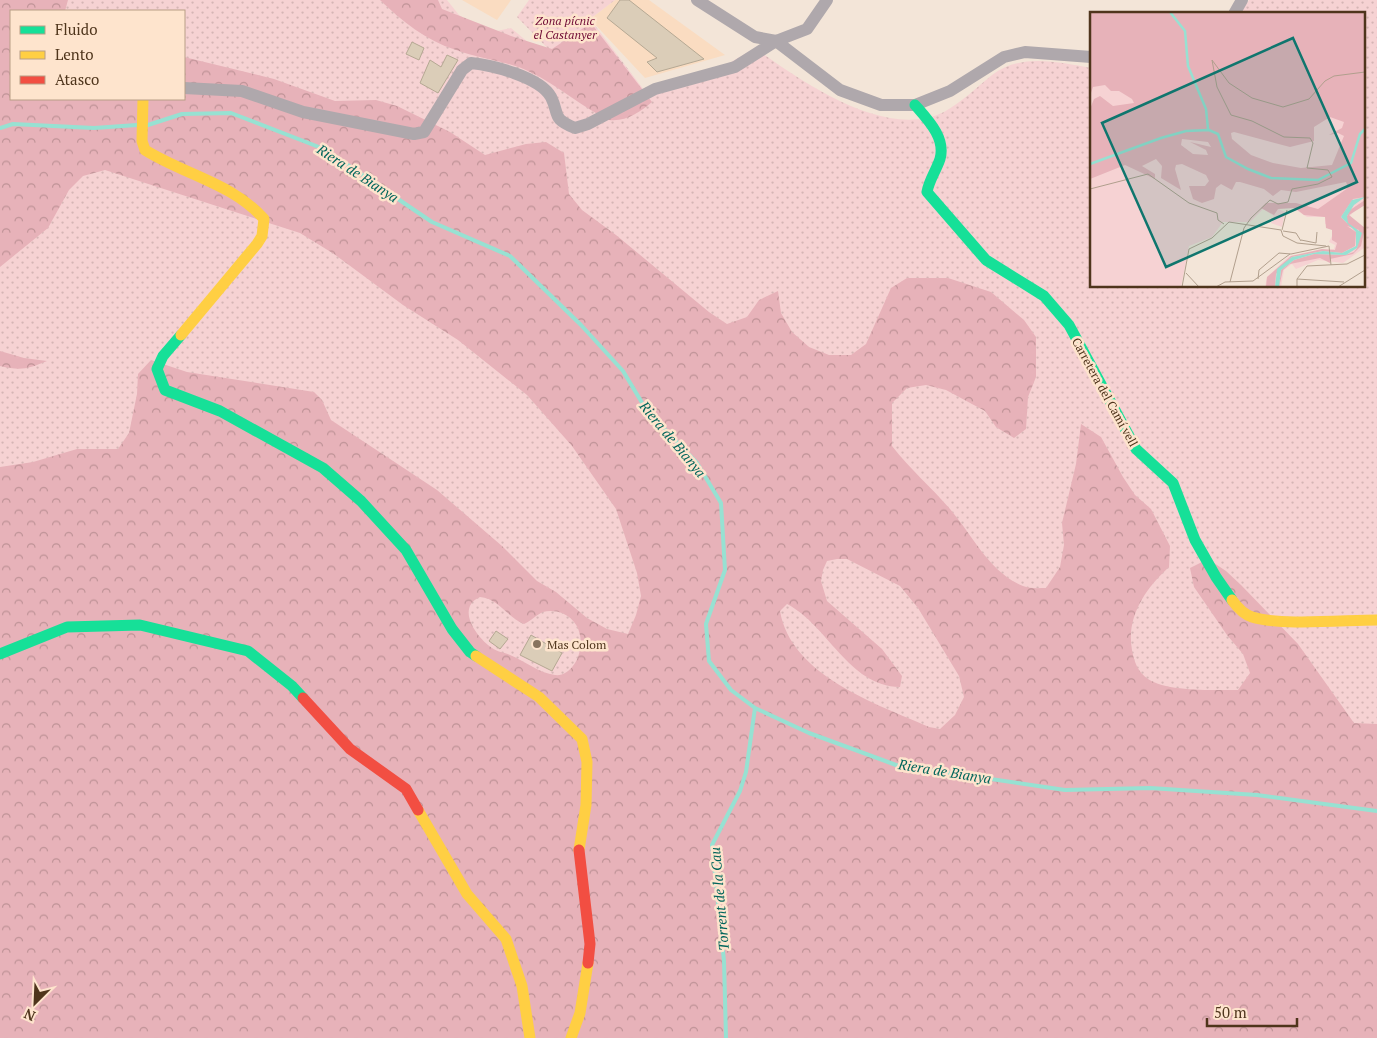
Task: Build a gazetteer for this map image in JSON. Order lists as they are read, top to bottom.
{
  "streets": {
    "street": ["Carretera del Camí vell"]
  },
  "water": ["Riera de Bianya", "Torrent de la Cau"],
  "parks": ["Zona pícnic el Castanyer"],
  "places": ["Mas Colom"],
  "legend": ["Fluido", "Lento", "Atasco"],
  "scale_bar": "50 m",
  "north": "bottom left"
}
